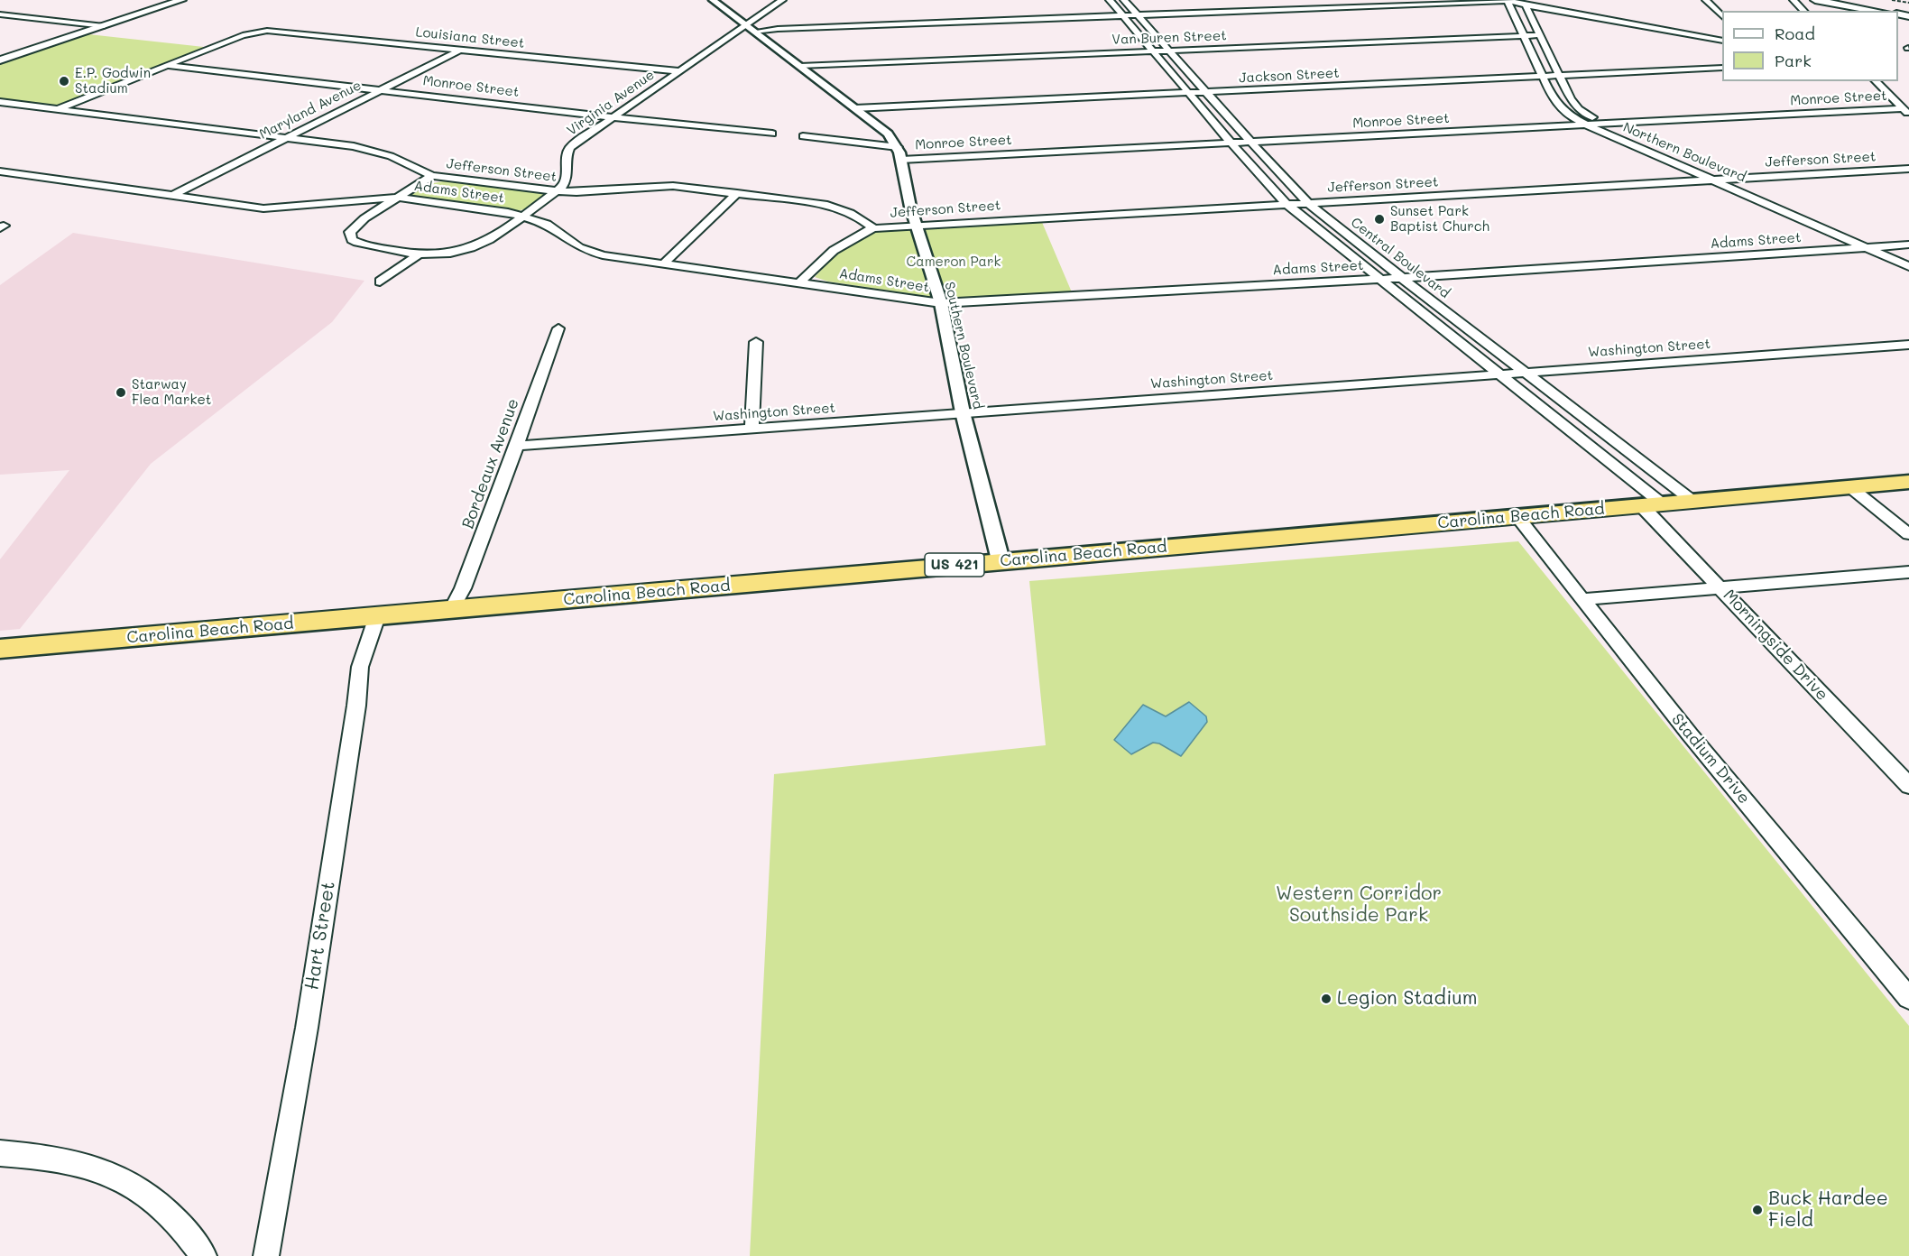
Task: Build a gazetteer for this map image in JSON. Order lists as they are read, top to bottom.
{
  "streets": {
    "highway": ["Carolina Beach Road", "US 421"],
    "street": [
      "Louisiana Street",
      "Van Buren Street",
      "Jackson Street",
      "Monroe Street",
      "Virginia Avenue",
      "Maryland Avenue",
      "Northern Boulevard",
      "Jefferson Street",
      "Adams Street",
      "Central Boulevard",
      "Southern Boulevard",
      "Washington Street",
      "Bordeaux Avenue",
      "Morningside Drive",
      "Stadium Drive",
      "Hart Street"
    ]
  },
  "crossings": [
    ["Louisiana Street", "Monroe Street"],
    ["Louisiana Street", "Virginia Avenue"],
    ["Louisiana Street", "Maryland Avenue"],
    ["Van Buren Street", "Northern Boulevard"],
    ["Van Buren Street", "Central Boulevard"],
    ["Van Buren Street", "Southern Boulevard"],
    ["Jackson Street", "Northern Boulevard"],
    ["Jackson Street", "Central Boulevard"],
    ["Jackson Street", "Southern Boulevard"],
    ["Monroe Street", "Virginia Avenue"],
    ["Monroe Street", "Maryland Avenue"],
    ["Monroe Street", "Northern Boulevard"],
    ["Monroe Street", "Central Boulevard"],
    ["Monroe Street", "Southern Boulevard"],
    ["Virginia Avenue", "Jefferson Street"],
    ["Virginia Avenue", "Adams Street"],
    ["Virginia Avenue", "Southern Boulevard"],
    ["Maryland Avenue", "Jefferson Street"],
    ["Maryland Avenue", "Adams Street"],
    ["Northern Boulevard", "Jefferson Street"],
    ["Northern Boulevard", "Adams Street"],
    ["Jefferson Street", "Central Boulevard"],
    ["Jefferson Street", "Southern Boulevard"],
    ["Adams Street", "Central Boulevard"],
    ["Adams Street", "Southern Boulevard"],
    ["Central Boulevard", "Washington Street"],
    ["Central Boulevard", "Carolina Beach Road"],
    ["Central Boulevard", "Morningside Drive"],
    ["Southern Boulevard", "Washington Street"],
    ["Southern Boulevard", "Carolina Beach Road"],
    ["Washington Street", "Bordeaux Avenue"],
    ["Bordeaux Avenue", "Carolina Beach Road"],
    ["Carolina Beach Road", "Morningside Drive"],
    ["Carolina Beach Road", "Stadium Drive"],
    ["Carolina Beach Road", "Hart Street"]
  ],
  "parks": ["Cameron Park", "Western Corridor Southside Park"],
  "places": [
    "E.P. Godwin Stadium",
    "Sunset Park Baptist Church",
    "Starway Flea Market",
    "Legion Stadium",
    "Buck Hardee Field"
  ],
  "legend": ["Road", "Park"]
}
